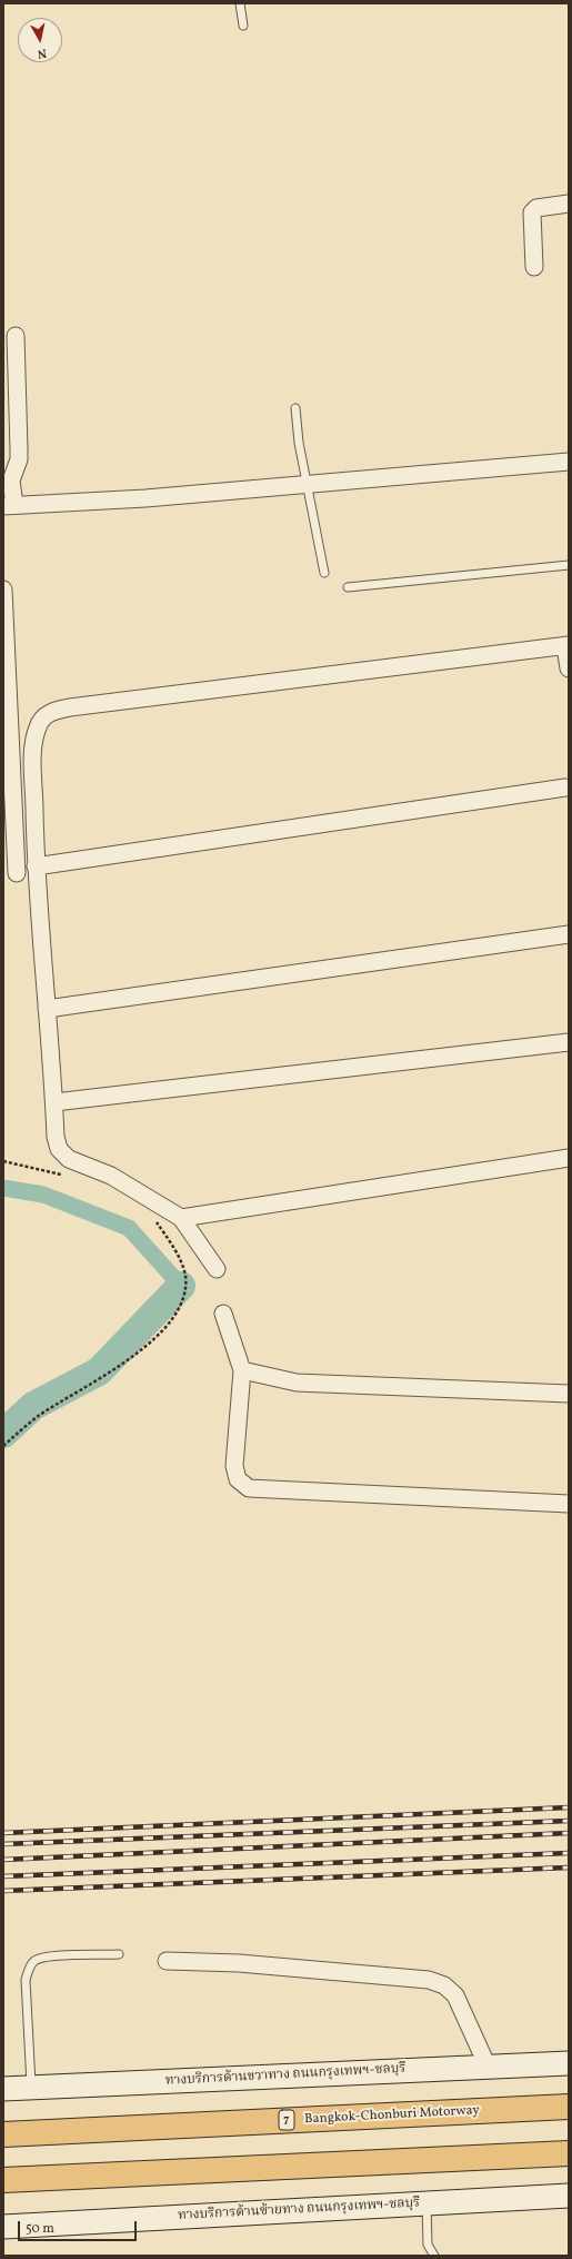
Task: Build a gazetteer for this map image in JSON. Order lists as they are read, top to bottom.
{
  "streets": {
    "highway": ["Bangkok-Chonburi Motorway", "7"],
    "main road": ["ทางบริการด้านขวาทาง ถนนกรุงเทพฯ-ชลบุรี", "ทางบริการด้านซ้ายทาง ถนนกรุงเทพฯ-ชลบุรี"]
  },
  "scale_bar": "50 m",
  "north": "bottom"
}
